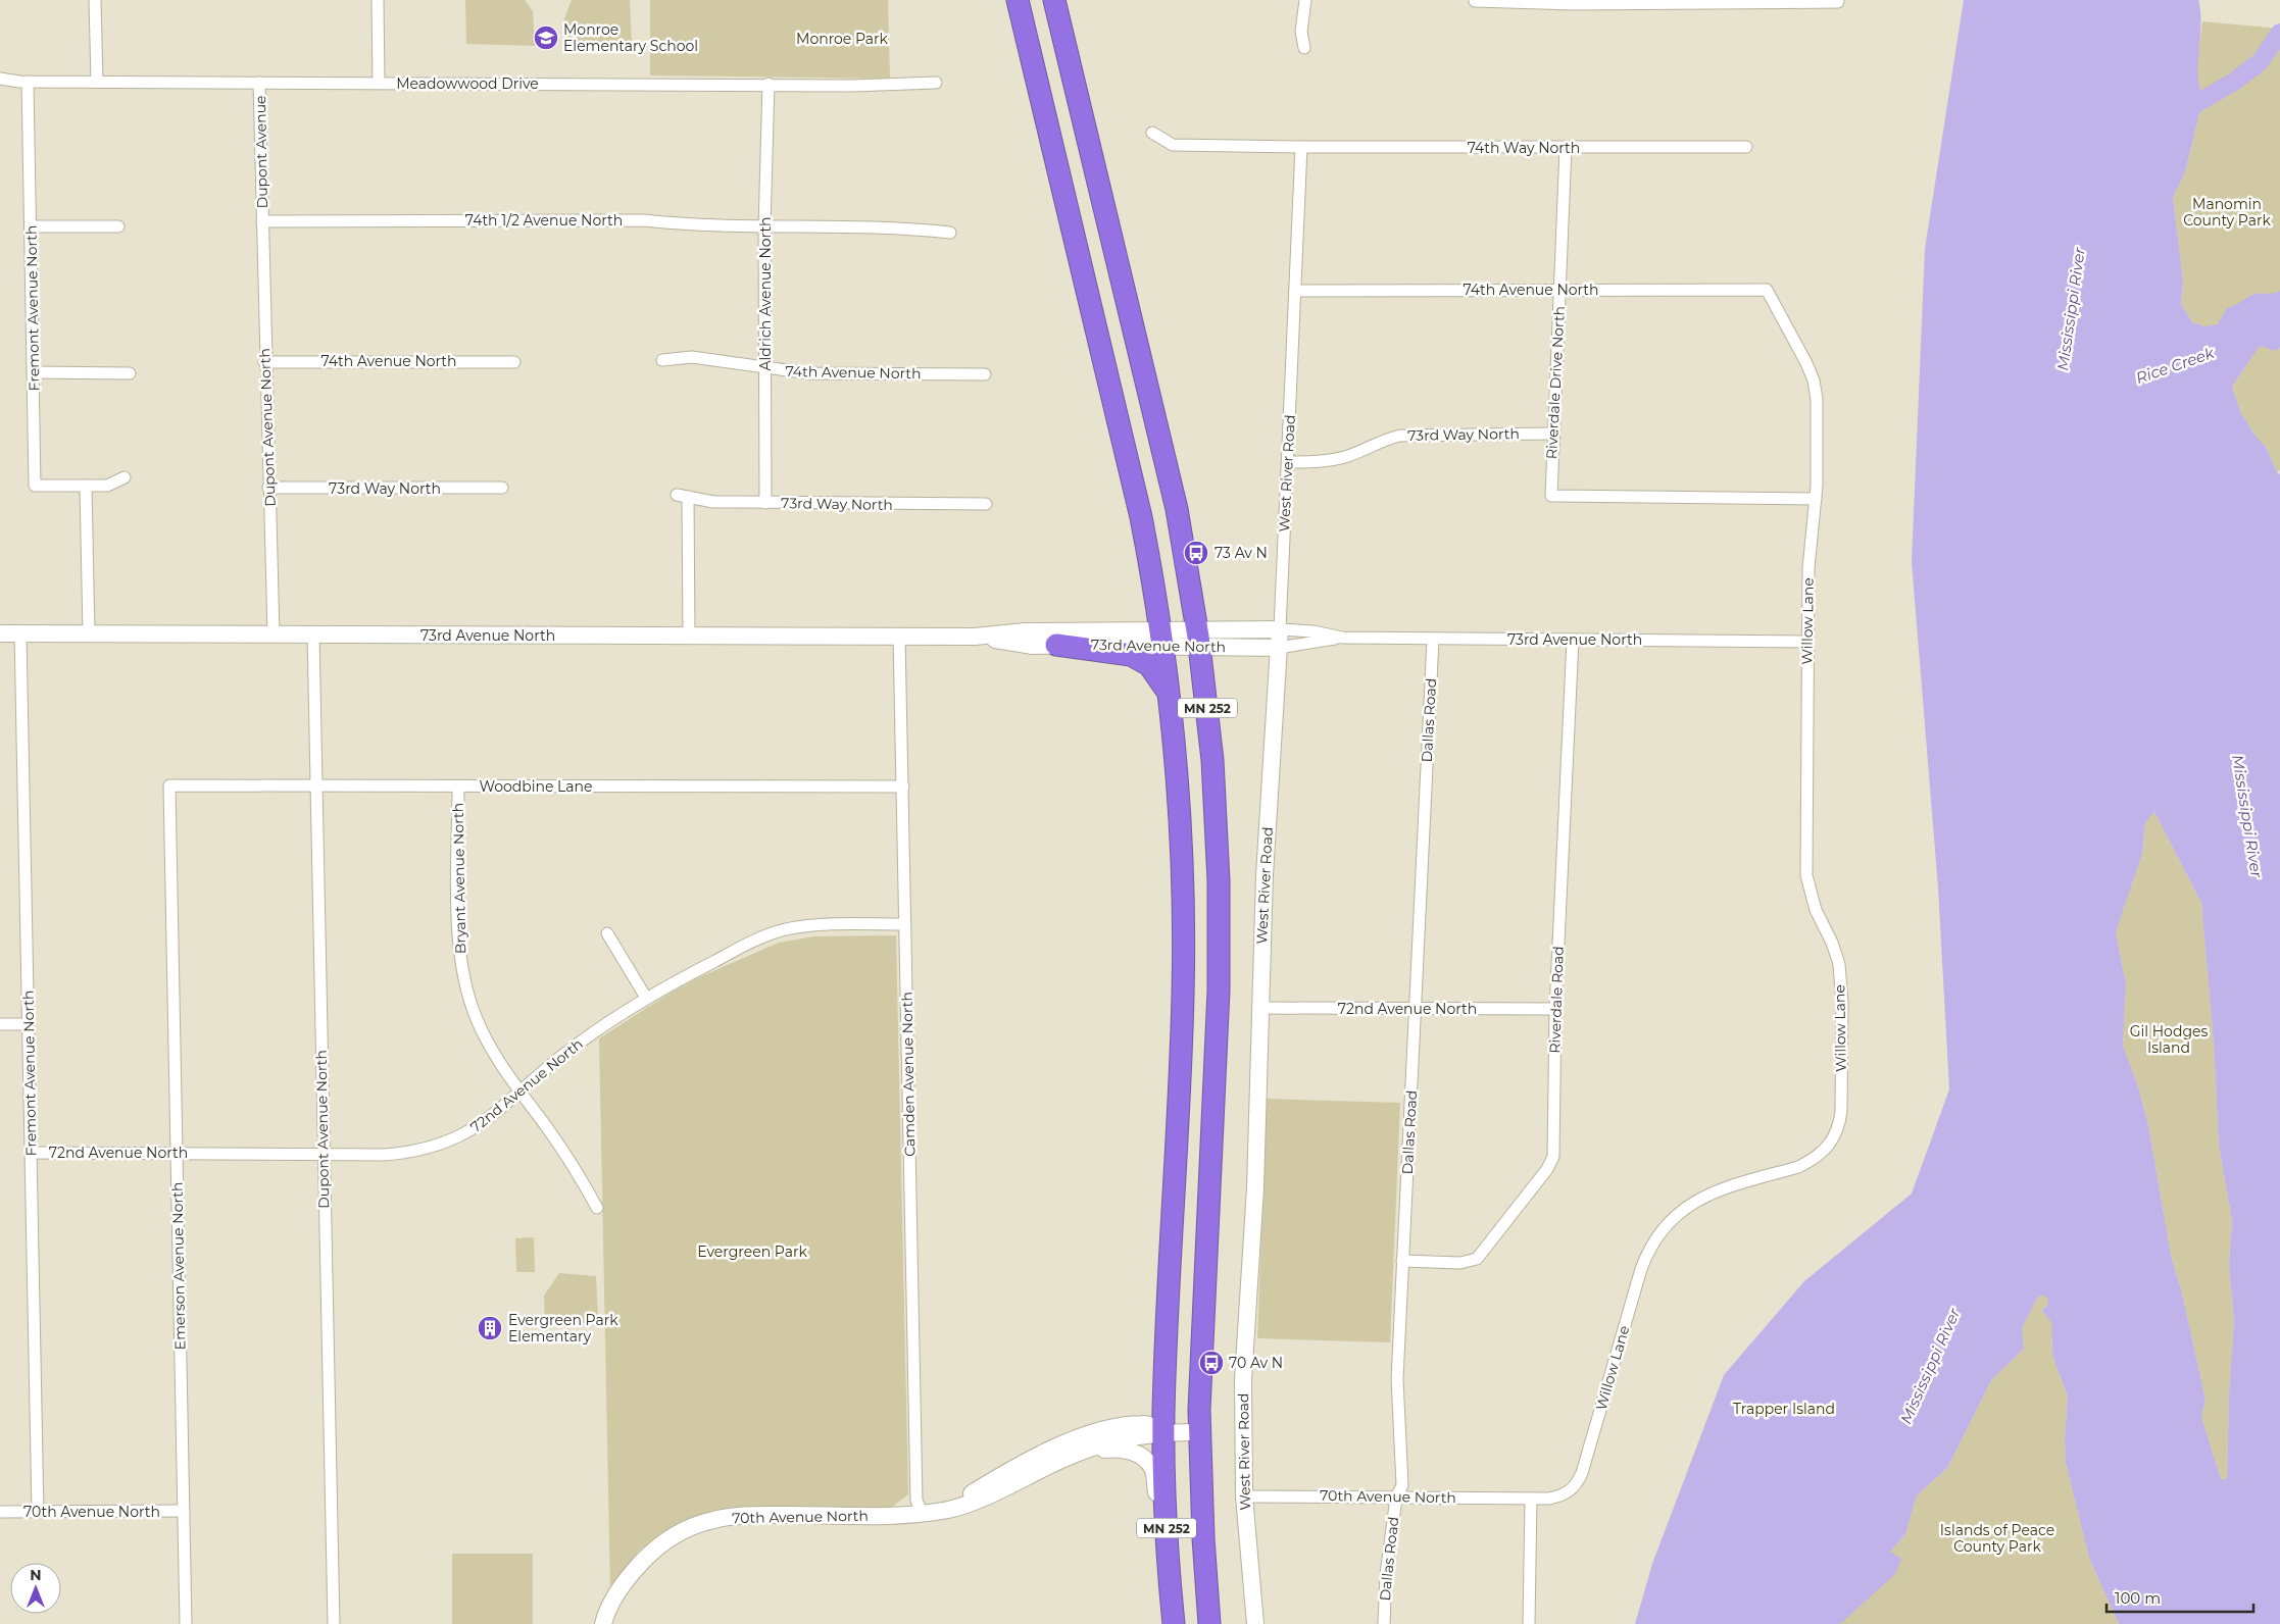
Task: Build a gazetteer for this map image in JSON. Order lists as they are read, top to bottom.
{
  "streets": {
    "highway": ["MN 252"],
    "street": [
      "Meadowwood Drive",
      "74th Way North",
      "Dupont Avenue",
      "74th 1/2 Avenue North",
      "74th Avenue North",
      "Aldrich Avenue North",
      "Fremont Avenue North",
      "Riverdale Drive North",
      "Dupont Avenue North",
      "73rd Way North",
      "West River Road",
      "Willow Lane",
      "73rd Avenue North",
      "Dallas Road",
      "Woodbine Lane",
      "Bryant Avenue North",
      "Riverdale Road",
      "72nd Avenue North",
      "Camden Avenue North",
      "Emerson Avenue North",
      "70th Avenue North"
    ]
  },
  "crossings": [
    ["Meadowwood Drive", "Dupont Avenue"],
    ["Meadowwood Drive", "Aldrich Avenue North"],
    ["Meadowwood Drive", "Fremont Avenue North"],
    ["74th Way North", "Riverdale Drive North"],
    ["74th Way North", "West River Road"],
    ["Dupont Avenue", "74th 1/2 Avenue North"],
    ["Dupont Avenue", "Dupont Avenue North"],
    ["74th 1/2 Avenue North", "Aldrich Avenue North"],
    ["74th 1/2 Avenue North", "Dupont Avenue North"],
    ["74th Avenue North", "Aldrich Avenue North"],
    ["74th Avenue North", "Riverdale Drive North"],
    ["74th Avenue North", "Dupont Avenue North"],
    ["74th Avenue North", "West River Road"],
    ["74th Avenue North", "Willow Lane"],
    ["Aldrich Avenue North", "73rd Way North"],
    ["Fremont Avenue North", "73rd Avenue North"],
    ["Fremont Avenue North", "72nd Avenue North"],
    ["Fremont Avenue North", "70th Avenue North"],
    ["Riverdale Drive North", "73rd Way North"],
    ["Riverdale Drive North", "Willow Lane"],
    ["Dupont Avenue North", "73rd Way North"],
    ["Dupont Avenue North", "73rd Avenue North"],
    ["Dupont Avenue North", "Woodbine Lane"],
    ["Dupont Avenue North", "72nd Avenue North"],
    ["73rd Way North", "West River Road"],
    ["73rd Way North", "73rd Avenue North"],
    ["West River Road", "73rd Avenue North"],
    ["West River Road", "72nd Avenue North"],
    ["West River Road", "70th Avenue North"],
    ["Willow Lane", "73rd Avenue North"],
    ["Willow Lane", "70th Avenue North"],
    ["73rd Avenue North", "MN 252"],
    ["73rd Avenue North", "Dallas Road"],
    ["73rd Avenue North", "Riverdale Road"],
    ["73rd Avenue North", "Camden Avenue North"],
    ["MN 252", "70th Avenue North"],
    ["Dallas Road", "Riverdale Road"],
    ["Dallas Road", "72nd Avenue North"],
    ["Dallas Road", "70th Avenue North"],
    ["Woodbine Lane", "Bryant Avenue North"],
    ["Woodbine Lane", "Camden Avenue North"],
    ["Woodbine Lane", "Emerson Avenue North"],
    ["Bryant Avenue North", "72nd Avenue North"],
    ["Riverdale Road", "72nd Avenue North"],
    ["72nd Avenue North", "Camden Avenue North"],
    ["72nd Avenue North", "Emerson Avenue North"],
    ["Camden Avenue North", "70th Avenue North"],
    ["Emerson Avenue North", "70th Avenue North"]
  ],
  "water": ["Mississippi River", "Rice Creek"],
  "parks": [
    "Monroe Park",
    "Manomin County Park",
    "Gil Hodges Island",
    "Evergreen Park",
    "Trapper Island",
    "Islands of Peace County Park"
  ],
  "places": {
    "school or university": ["Monroe Elementary School"],
    "bus stop": ["73 Av N", "70 Av N"],
    "building": ["Evergreen Park Elementary"]
  },
  "scale_bar": "100 m",
  "north": "top"
}
